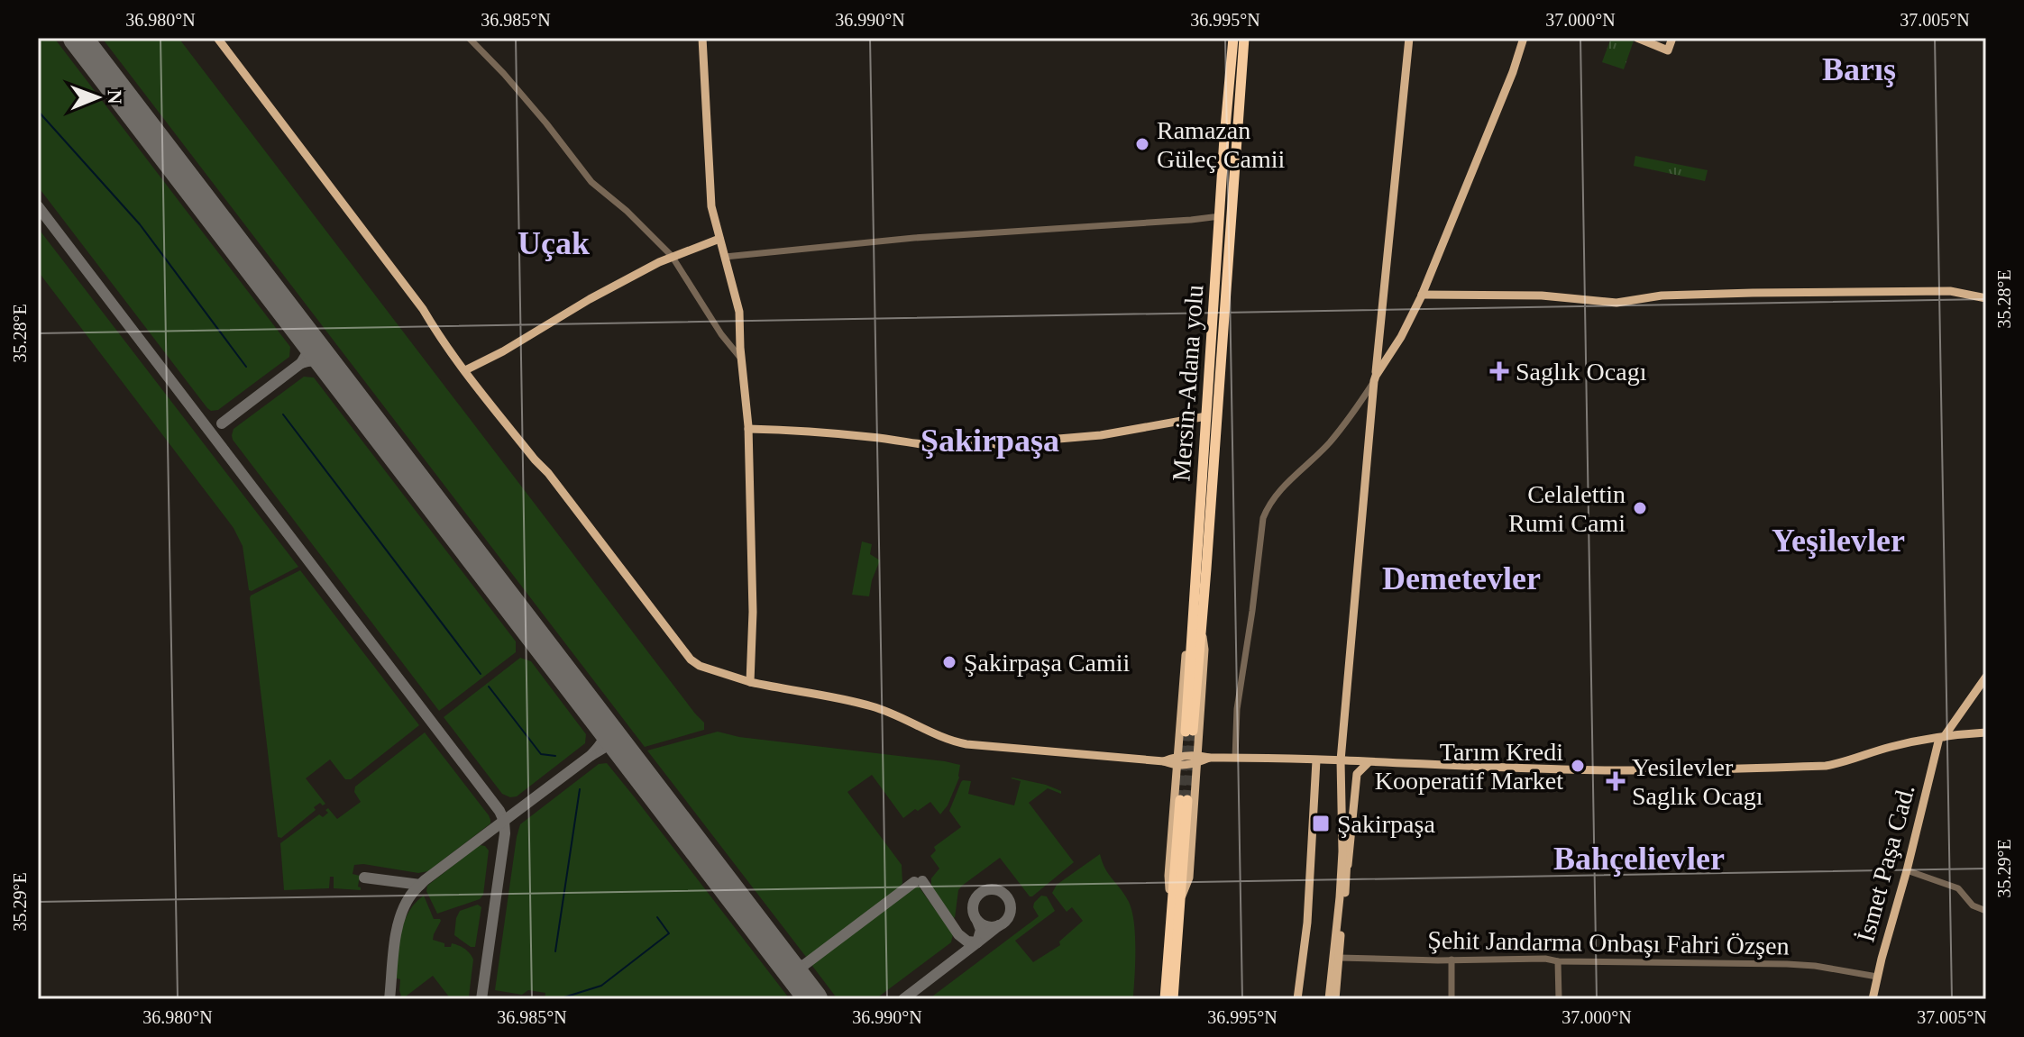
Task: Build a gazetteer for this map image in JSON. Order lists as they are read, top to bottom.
{
  "streets": {
    "highway": ["Mersin-Adana yolu"],
    "main road": ["İsmet Paşa Cad."],
    "street": ["Şehit Jandarma Onbaşı Fahri Özşen"]
  },
  "crossings": [
    ["İsmet Paşa Cad.", "Şehit Jandarma Onbaşı Fahri Özşen"]
  ],
  "districts": [
    "Barış",
    "Uçak",
    "Şakirpaşa",
    "Yeşilevler",
    "Demetevler",
    "Bahçelievler"
  ],
  "places": {
    "other": [
      "Ramazan Güleç Camii",
      "Celalettin Rumi Cami",
      "Şakirpaşa Camii",
      "Tarım Kredi Kooperatif Market"
    ],
    "health": ["Saglık Ocagı", "Yesilevler Saglık Ocagı"],
    "transit": ["Şakirpaşa"]
  },
  "north": "right",
  "coordinates": [
    "36.980°N",
    "36.985°N",
    "36.990°N",
    "36.995°N",
    "37.000°N",
    "37.005°N",
    "35.28°E",
    "35.29°E"
  ]
}
